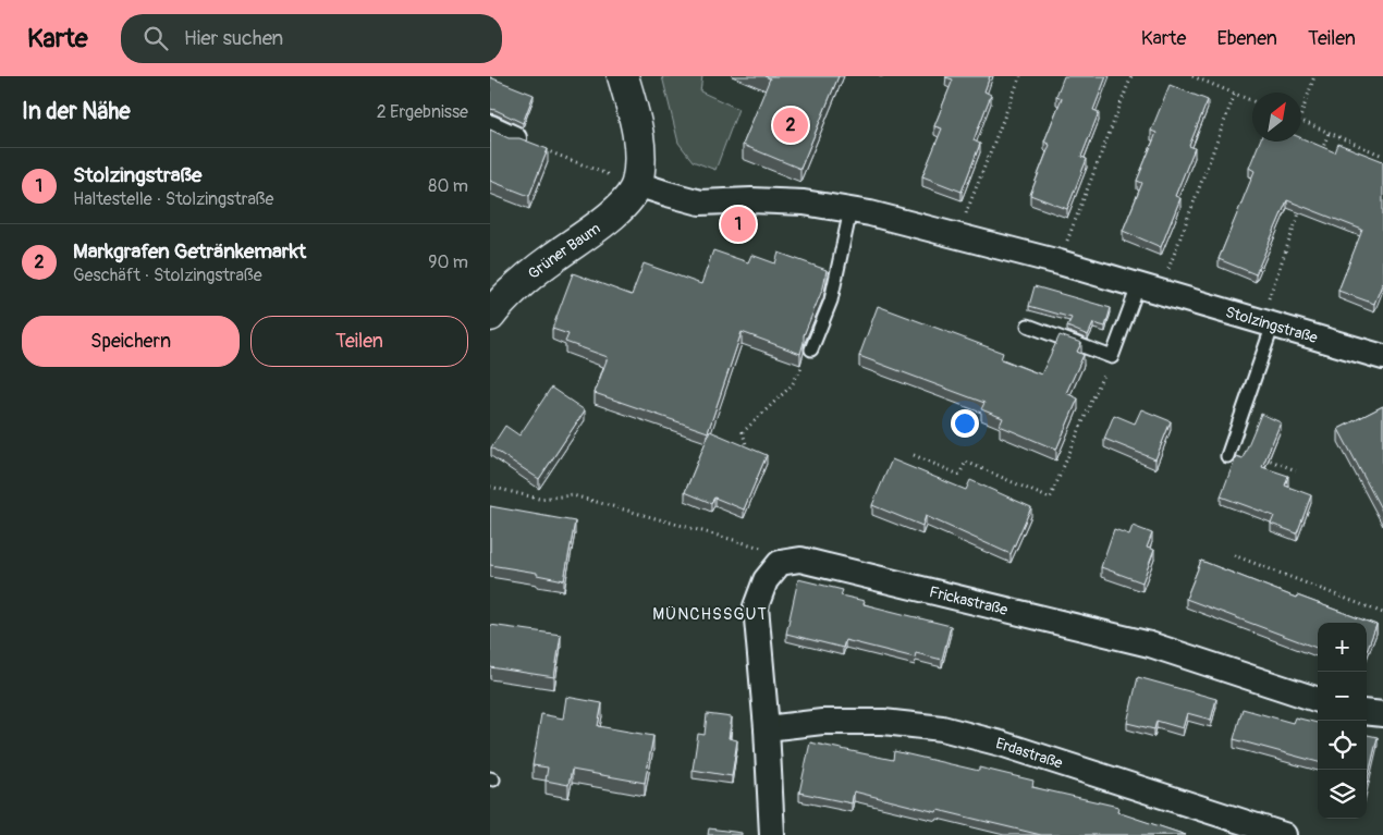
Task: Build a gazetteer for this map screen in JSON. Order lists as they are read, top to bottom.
{
  "streets": {
    "street": [
      "Grüner Baum",
      "Stolzingstraße",
      "Frickastraße",
      "Erdastraße"
    ]
  },
  "crossings": [
    ["Grüner Baum", "Stolzingstraße"]
  ],
  "districts": ["MÜNCHSSGUT"],
  "north": "top right",
  "page": {
    "header": "Karte",
    "search": "Hier suchen",
    "nav": ["Karte", "Ebenen", "Teilen"],
    "heading": ["In der Nähe", "2 Ergebnisse"],
    "pins": ["2", "1"],
    "list": [
      {
        "mark": "1",
        "name": "Stolzingstraße",
        "note": "Haltestelle · Stolzingstraße",
        "value": "80 m"
      },
      {
        "mark": "2",
        "name": "Markgrafen Getränkemarkt",
        "note": "Geschäft · Stolzingstraße",
        "value": "90 m"
      }
    ],
    "buttons": ["Speichern", "Teilen"],
    "map_buttons": ["+", "−"]
  }
}
